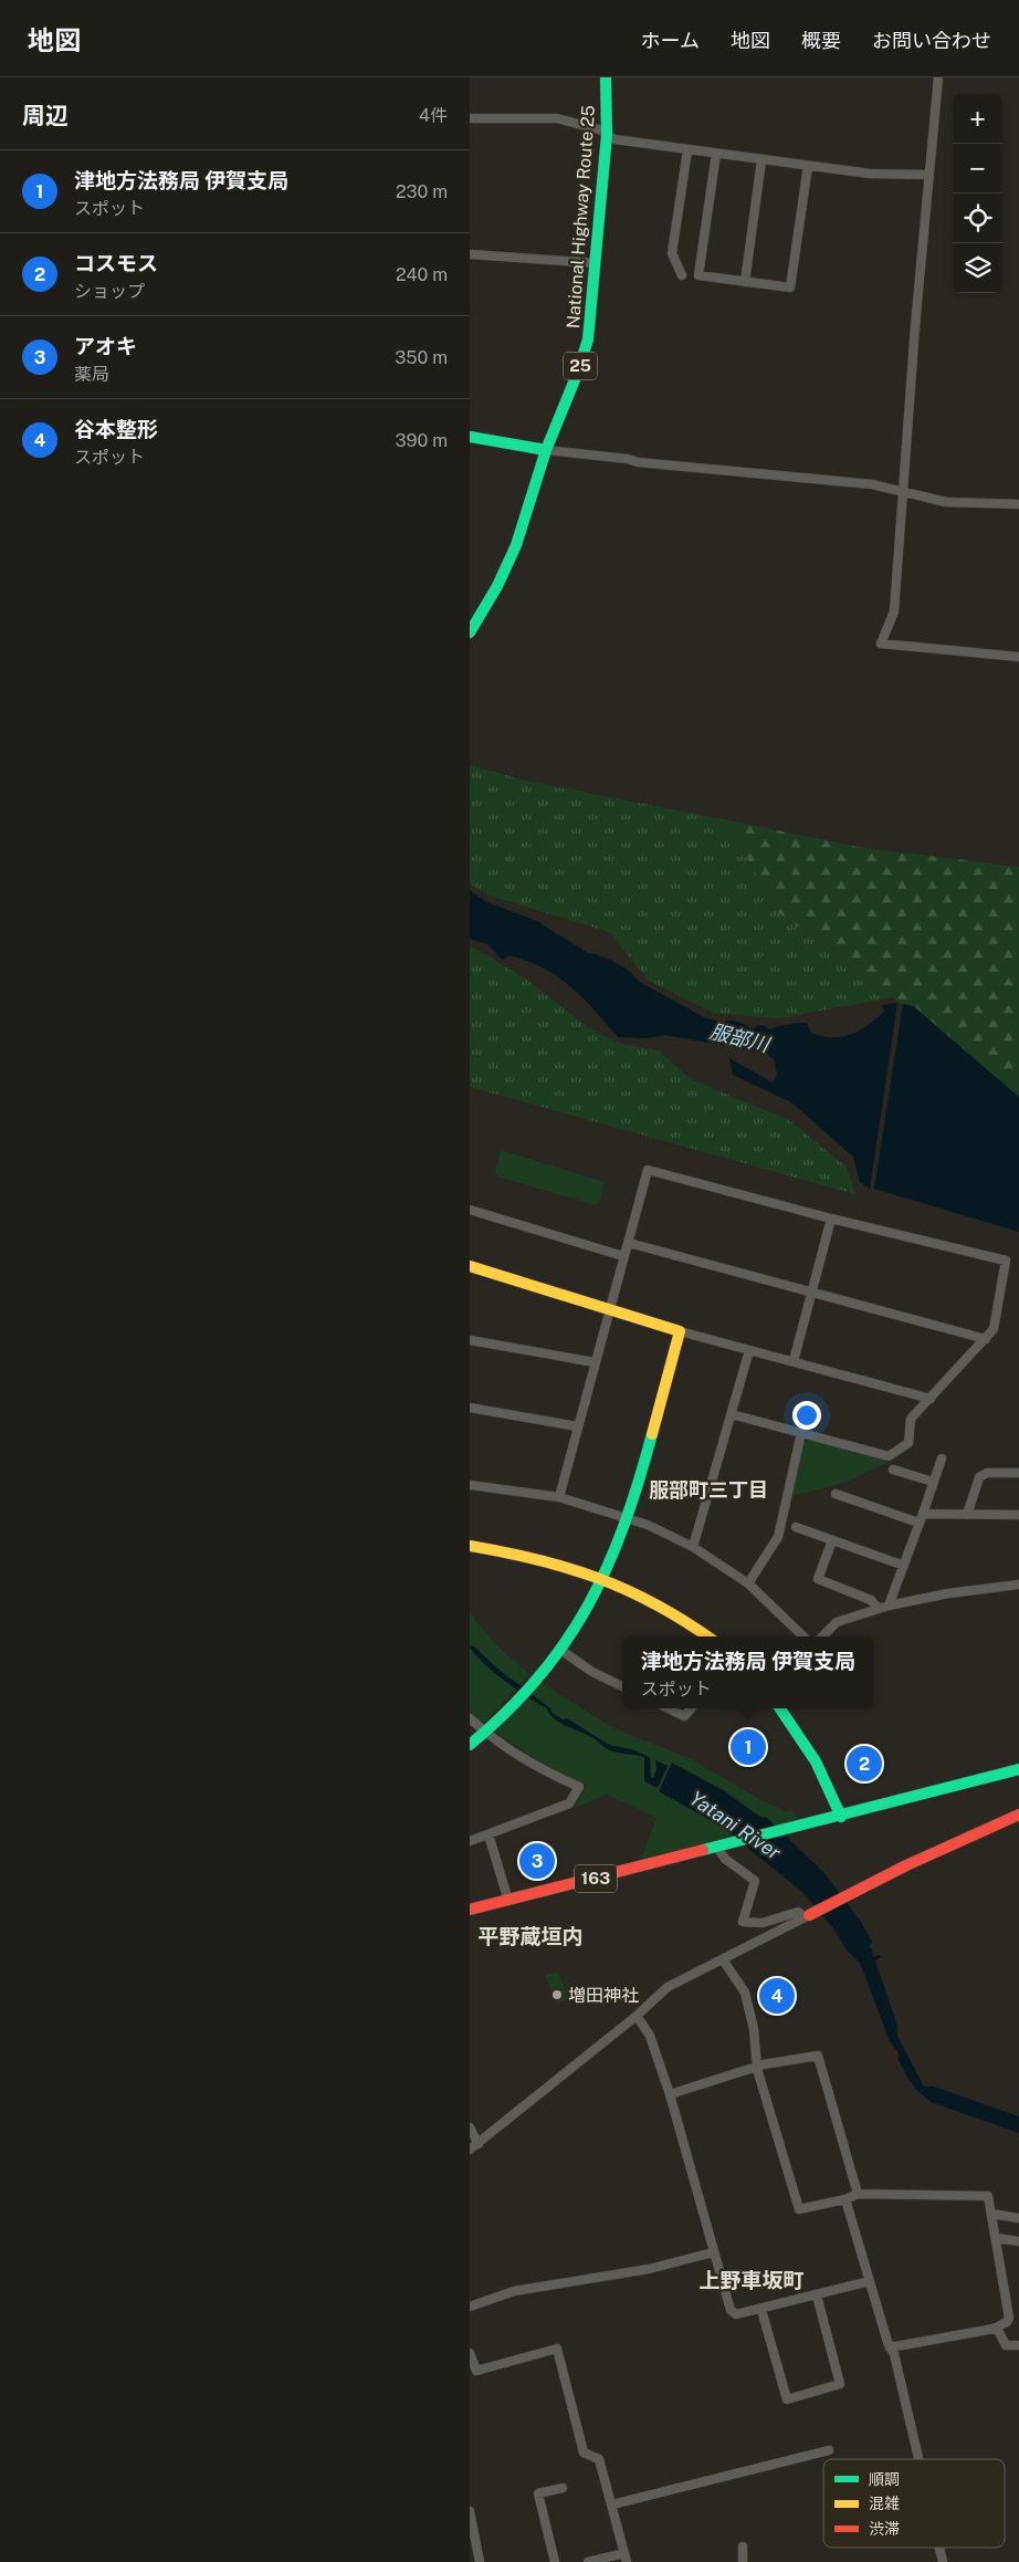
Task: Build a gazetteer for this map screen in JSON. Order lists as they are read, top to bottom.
{
  "streets": {
    "main road": ["National Highway Route 25", "25", "163"]
  },
  "districts": ["服部町三丁目", "平野蔵垣内", "上野車坂町"],
  "water": ["服部川", "Yatani River"],
  "places": ["増田神社"],
  "legend": ["順調", "混雑", "渋滞"],
  "page": {
    "header": "地図",
    "nav": [
      "ホーム",
      "地図",
      "概要",
      "お問い合わせ"
    ],
    "heading": ["周辺", "4件"],
    "map_buttons": ["+", "−"],
    "list": [
      {
        "mark": "1",
        "name": "津地方法務局 伊賀支局",
        "note": "スポット",
        "value": "230 m"
      },
      {
        "mark": "2",
        "name": "コスモス",
        "note": "ショップ",
        "value": "240 m"
      },
      {
        "mark": "3",
        "name": "アオキ",
        "note": "薬局",
        "value": "350 m"
      },
      {
        "mark": "4",
        "name": "谷本整形",
        "note": "スポット",
        "value": "390 m"
      }
    ],
    "popup": ["津地方法務局 伊賀支局", "スポット"],
    "pins": [
      "1",
      "2",
      "3",
      "4"
    ]
  }
}
